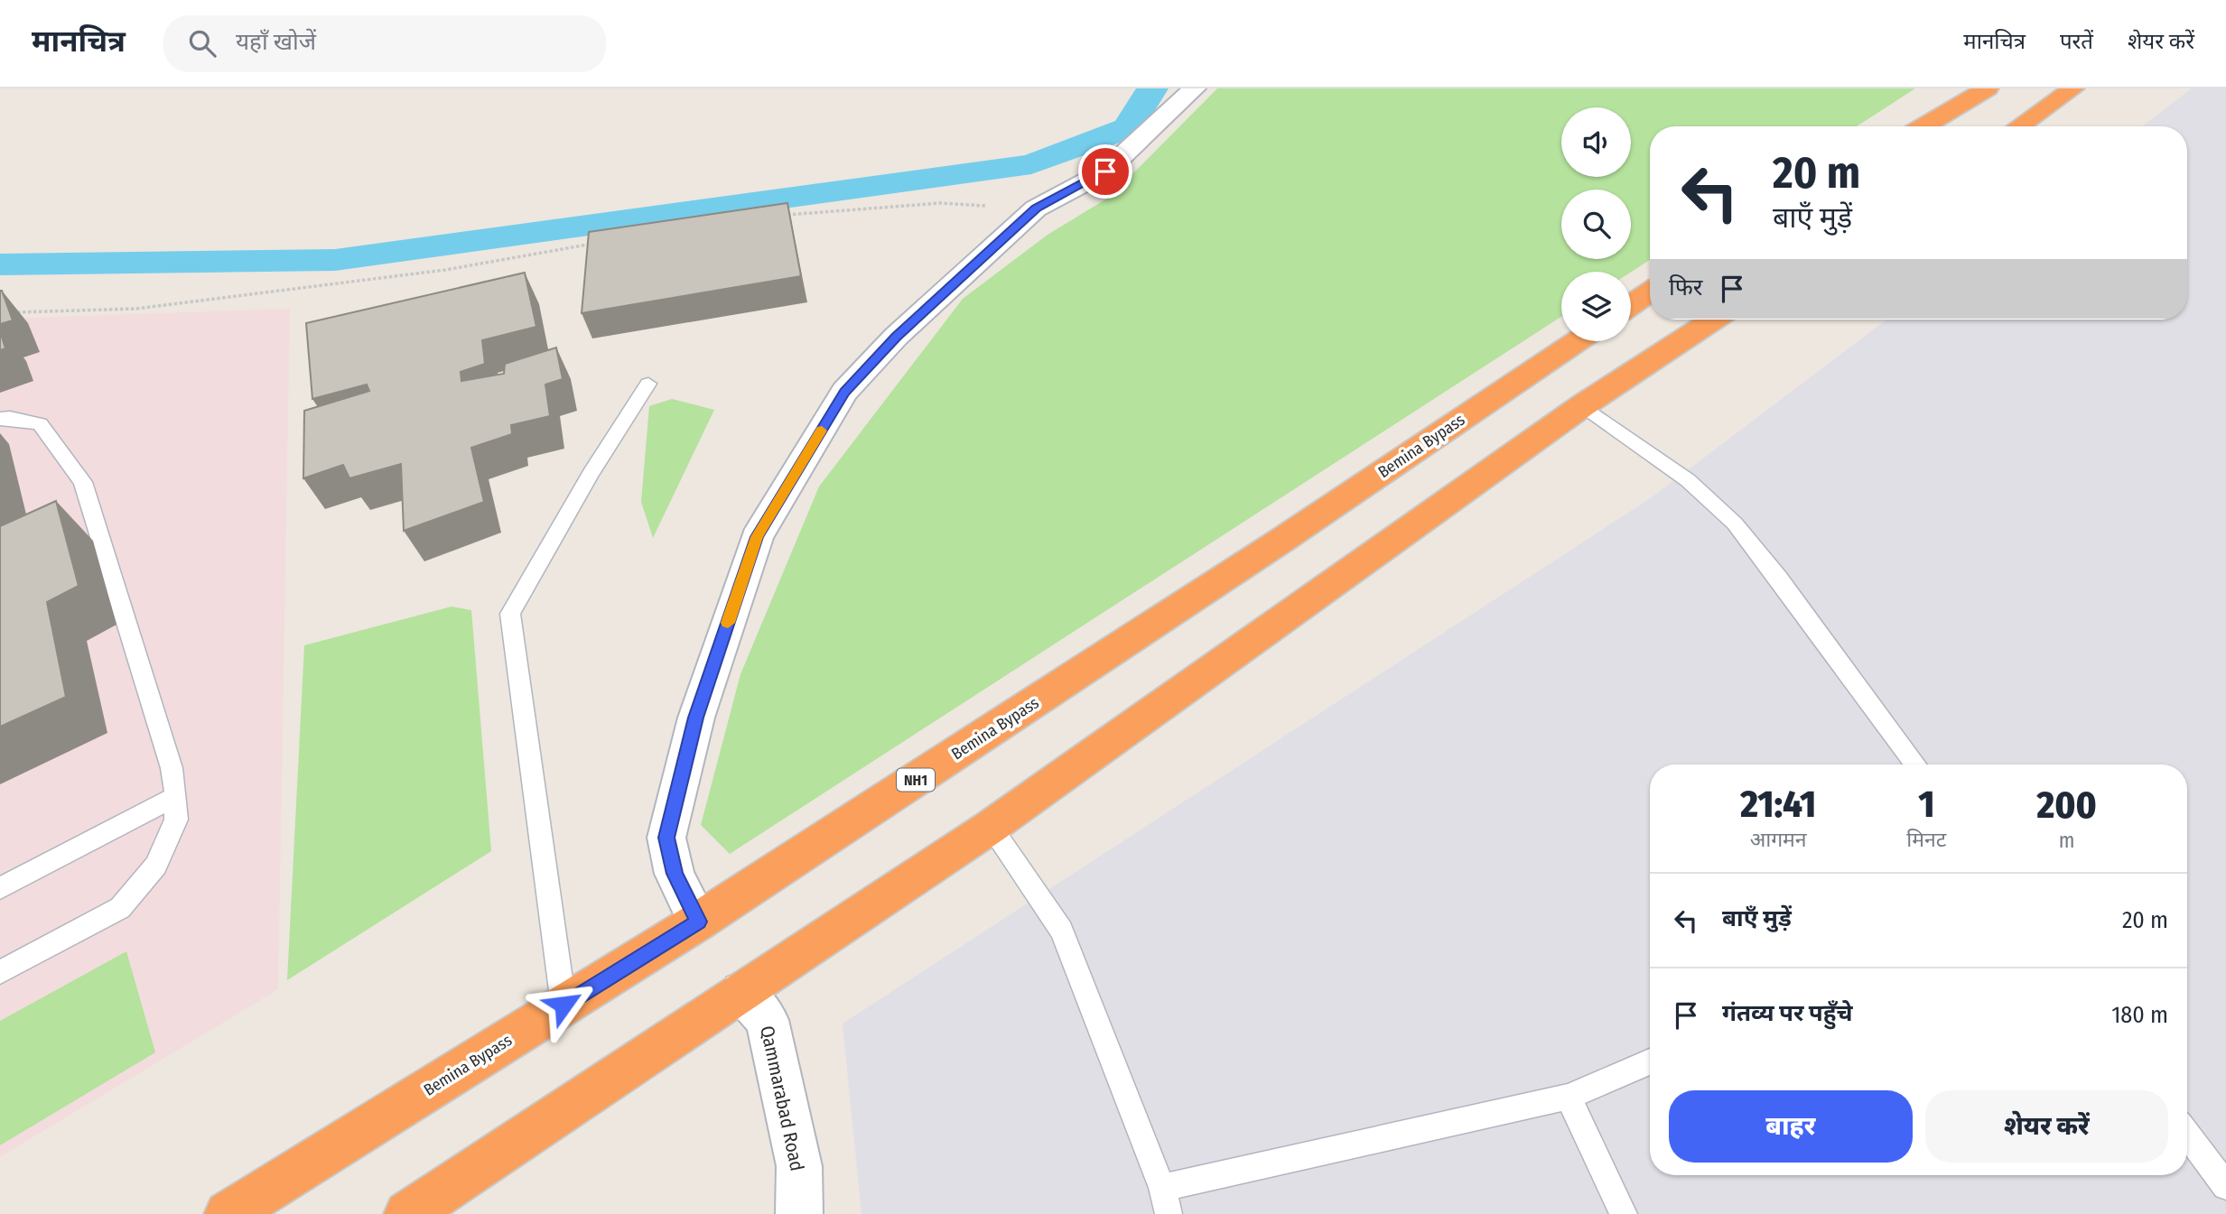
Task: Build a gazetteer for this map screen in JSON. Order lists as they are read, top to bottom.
{
  "streets": {
    "highway": ["Bemina Bypass", "NH1"],
    "street": ["Qammarabad Road"]
  },
  "page": {
    "header": "मानचित्र",
    "search": "यहाँ खोजें",
    "nav": ["मानचित्र", "परतें", "शेयर करें"],
    "turn": ["20 m", "बाएँ मुड़ें"],
    "then": "फिर",
    "eta": [
      "21:41",
      "आगमन",
      "1",
      "मिनट",
      "200",
      "m"
    ],
    "list": [
      {
        "name": "बाएँ मुड़ें",
        "value": "20 m"
      },
      {
        "name": "गंतव्य पर पहुँचे",
        "value": "180 m"
      }
    ],
    "buttons": ["बाहर", "शेयर करें"]
  }
}
